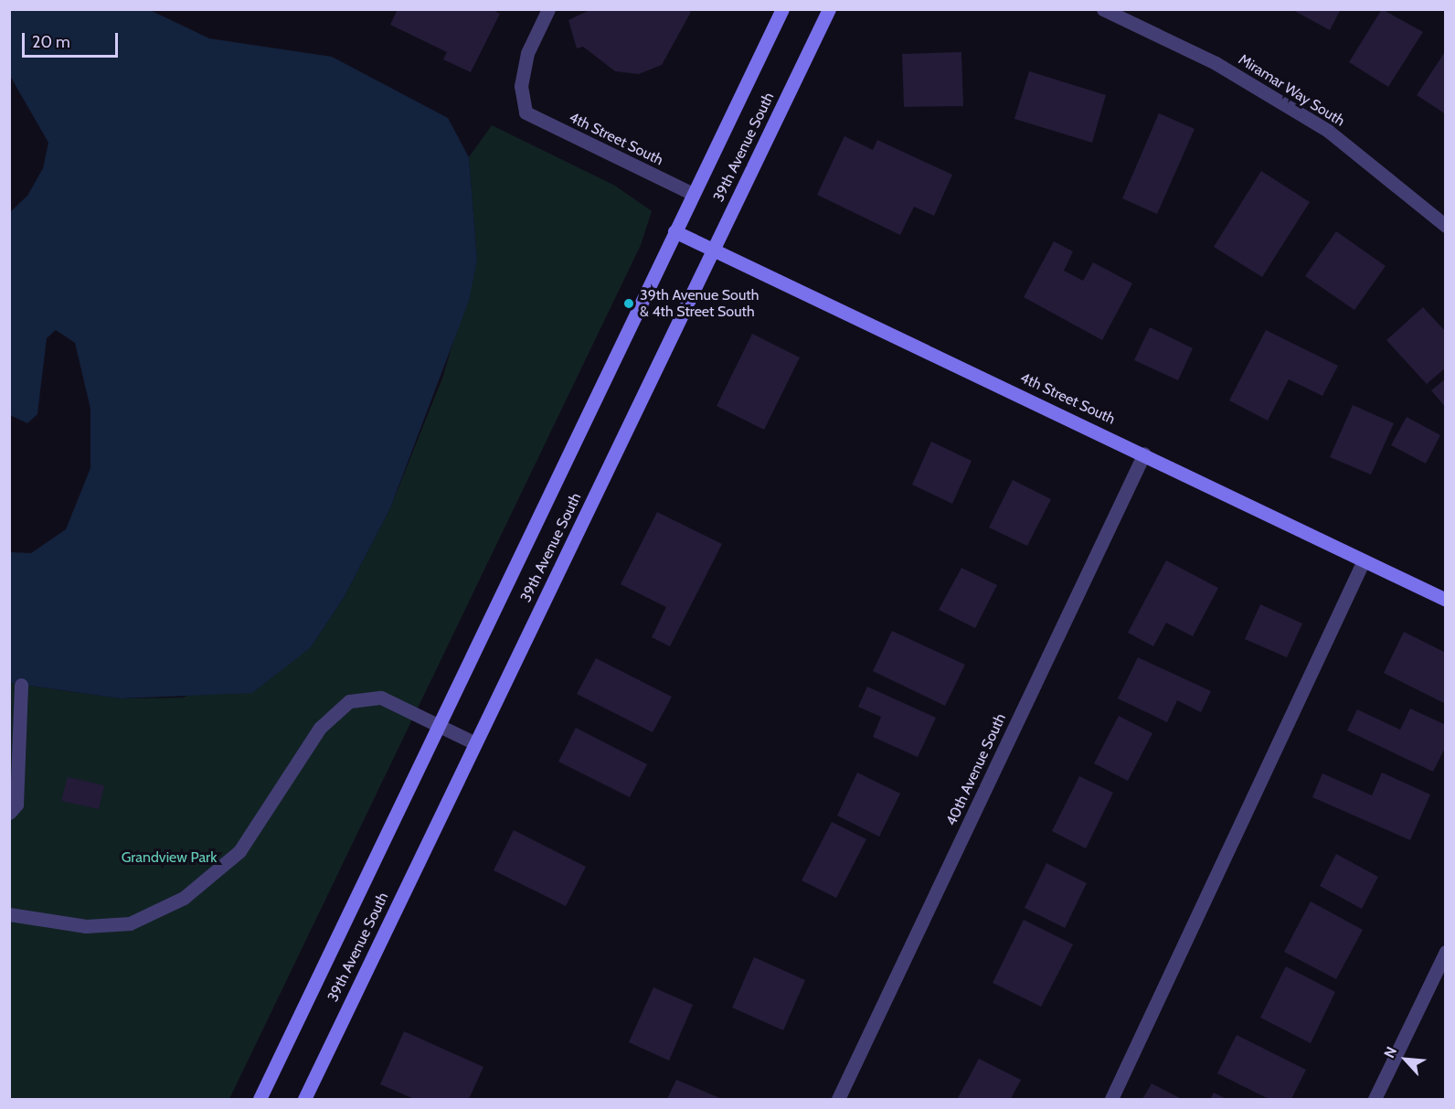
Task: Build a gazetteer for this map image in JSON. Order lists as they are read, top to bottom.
{
  "streets": {
    "street": [
      "Miramar Way South",
      "4th Street South",
      "39th Avenue South",
      "40th Avenue South"
    ]
  },
  "crossings": [
    ["4th Street South", "39th Avenue South"],
    ["4th Street South", "40th Avenue South"]
  ],
  "parks": ["Grandview Park"],
  "places": ["39th Avenue South & 4th Street South"],
  "scale_bar": "20 m",
  "north": "top left"
}
